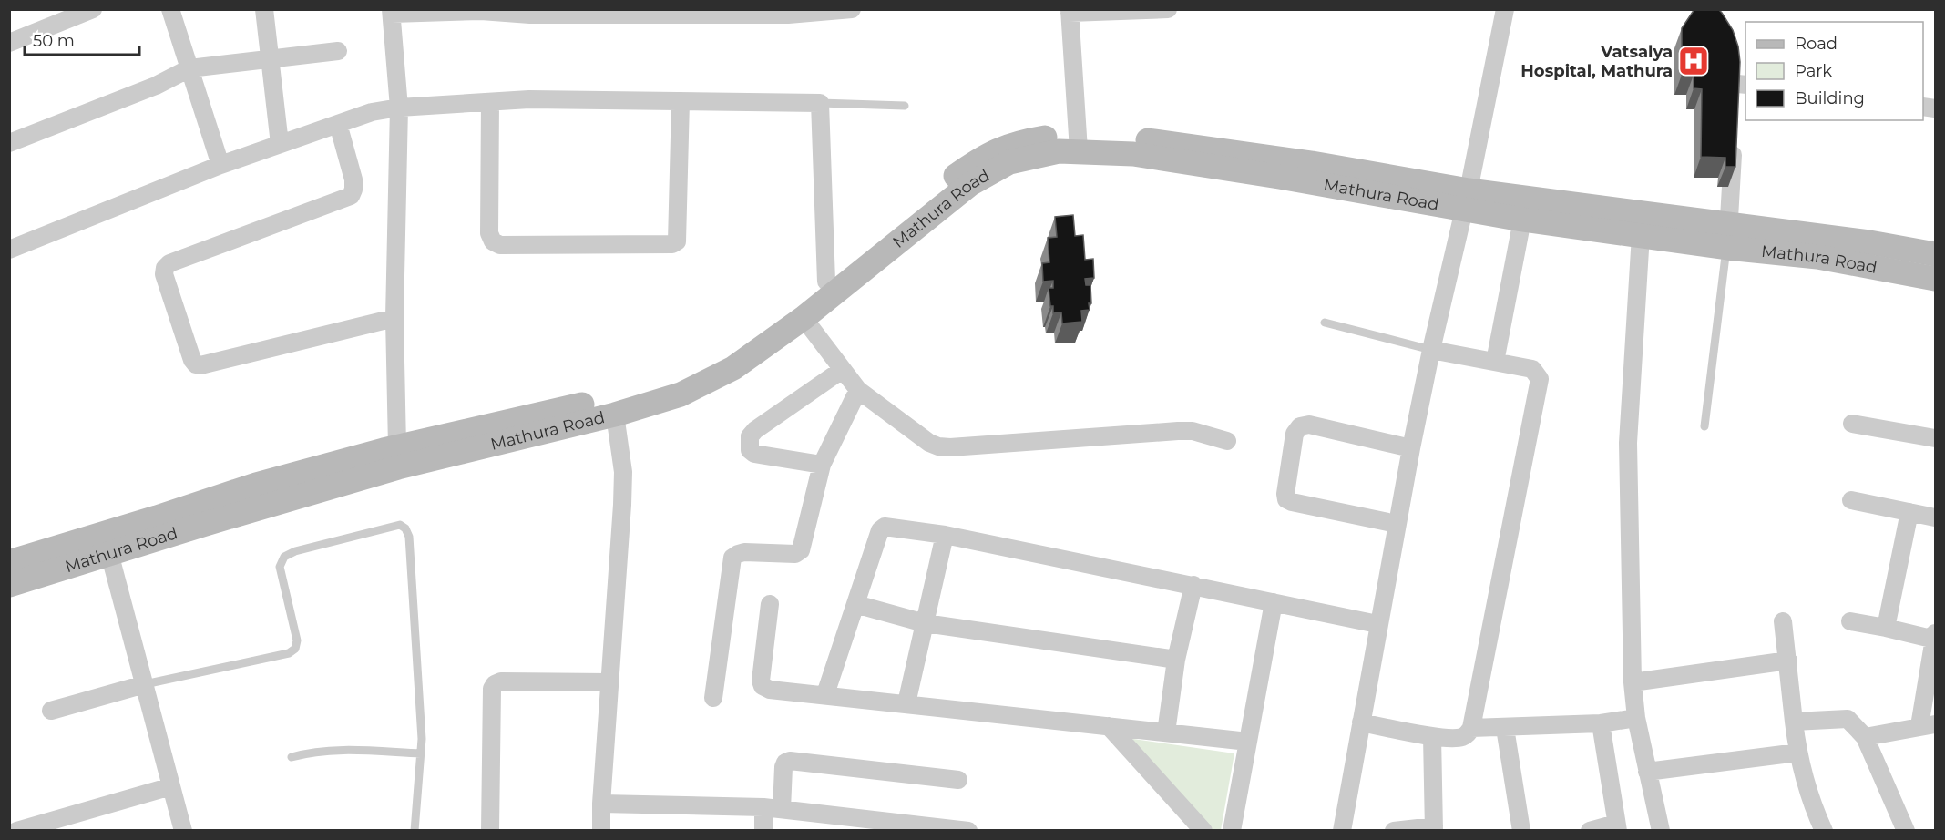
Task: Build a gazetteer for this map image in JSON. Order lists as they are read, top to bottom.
{
  "streets": {
    "main road": ["Mathura Road"]
  },
  "places": {
    "hospital": ["Vatsalya Hospital, Mathura"]
  },
  "legend": ["Road", "Park", "Building"],
  "scale_bar": "50 m"
}
